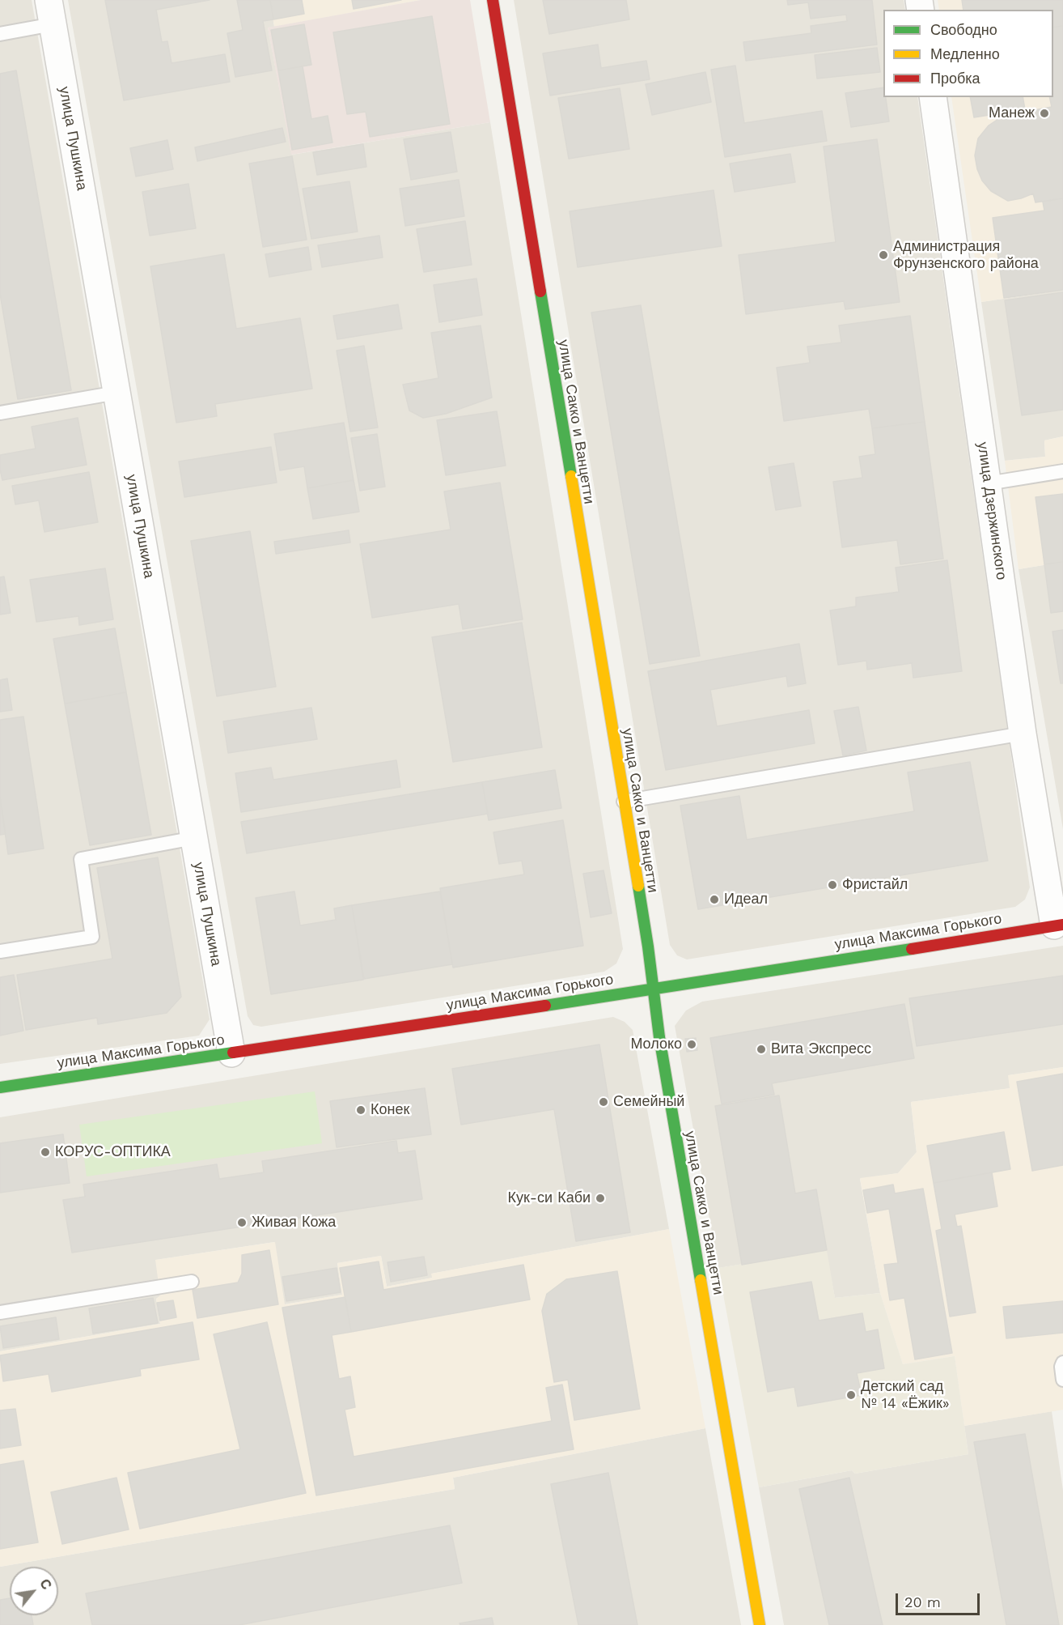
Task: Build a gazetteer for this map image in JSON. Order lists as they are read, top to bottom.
{
  "streets": {
    "street": [
      "улица Пушкина",
      "улица Сакко и Ванцетти",
      "улица Дзержинского",
      "улица Максима Горького"
    ]
  },
  "crossings": [
    ["улица Пушкина", "улица Максима Горького"],
    ["улица Сакко и Ванцетти", "улица Максима Горького"],
    ["улица Дзержинского", "улица Максима Горького"]
  ],
  "places": [
    "Манеж",
    "Администрация Фрунзенского района",
    "Фристайл",
    "Идеал",
    "Молоко",
    "Вита Экспресс",
    "Семейный",
    "Конек",
    "КОРУС-ОПТИКА",
    "Кук-си Каби",
    "Живая Кожа",
    "Детский сад № 14 «Ёжик»"
  ],
  "legend": ["Свободно", "Медленно", "Пробка"],
  "scale_bar": "20 m",
  "north": "top right"
}
